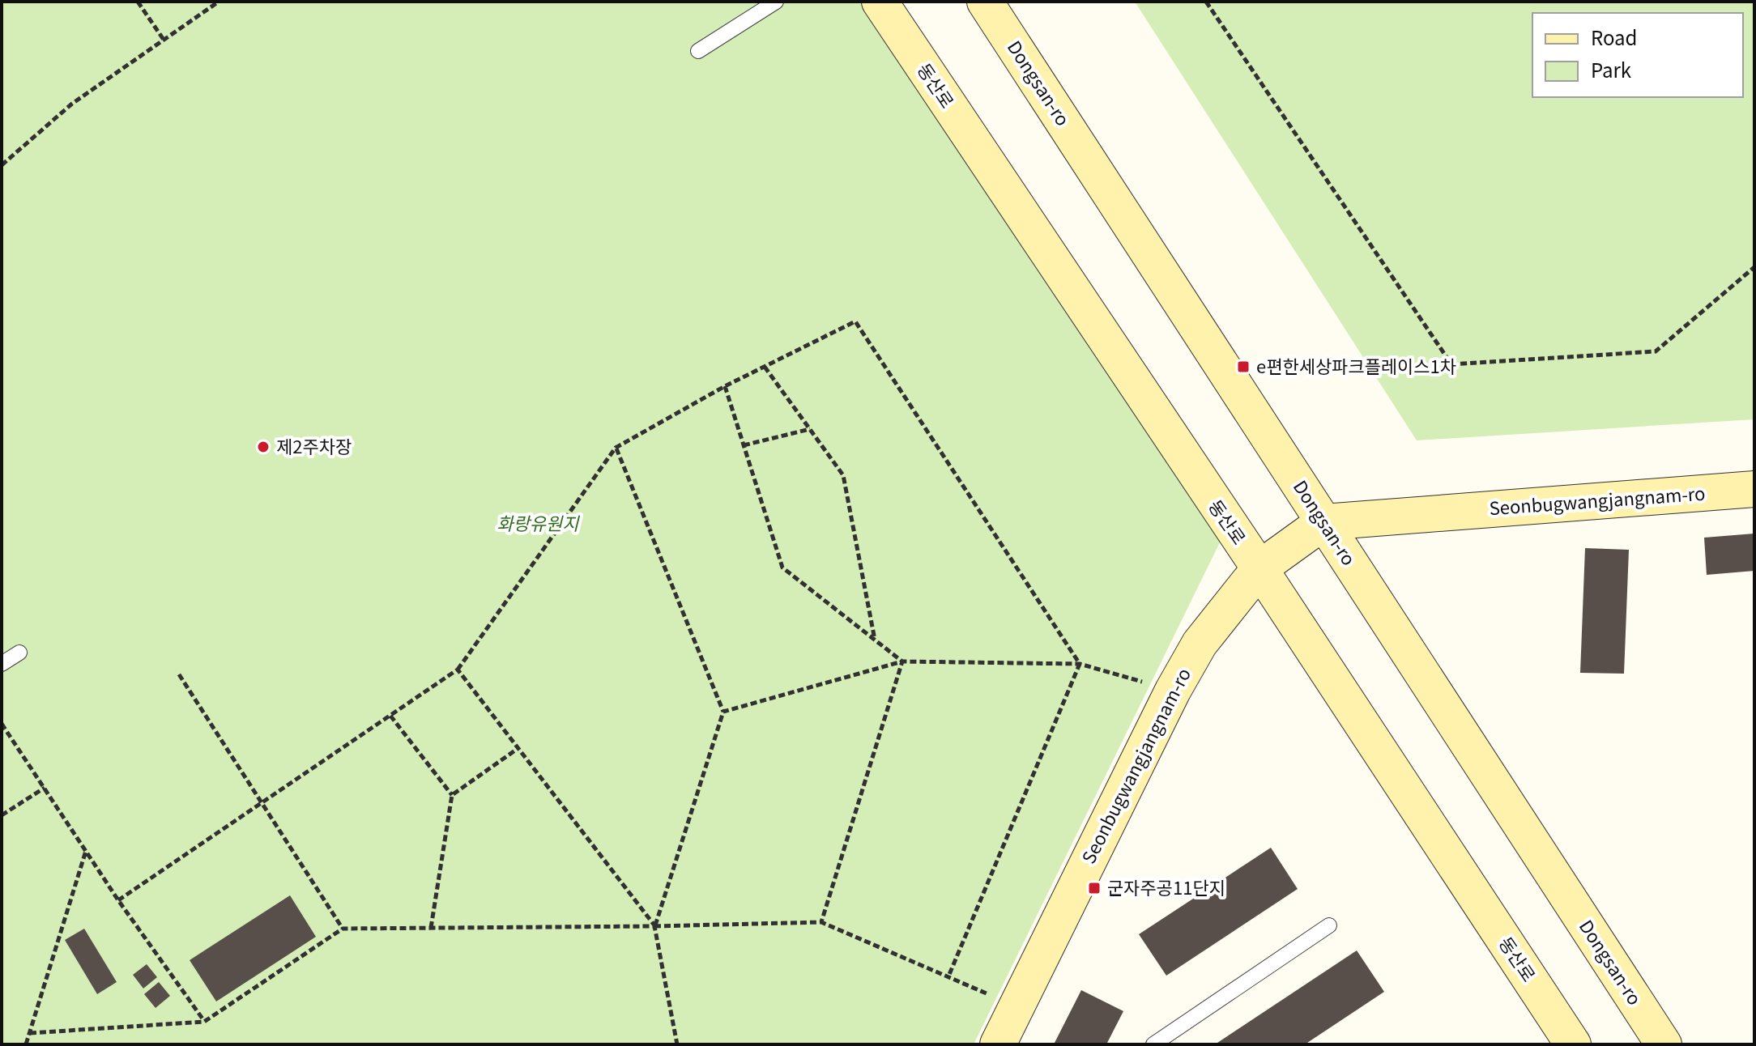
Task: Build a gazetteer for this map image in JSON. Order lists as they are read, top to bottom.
{
  "streets": {
    "street": ["Dongsan-ro", "동산로", "Seonbugwangjangnam-ro"]
  },
  "crossings": [
    ["Dongsan-ro", "Seonbugwangjangnam-ro"],
    ["동산로", "Seonbugwangjangnam-ro"]
  ],
  "parks": ["화랑유원지"],
  "places": {
    "transit": ["e편한세상파크플레이스1차", "군자주공11단지"],
    "other": ["제2주차장"]
  },
  "legend": ["Road", "Park"]
}
